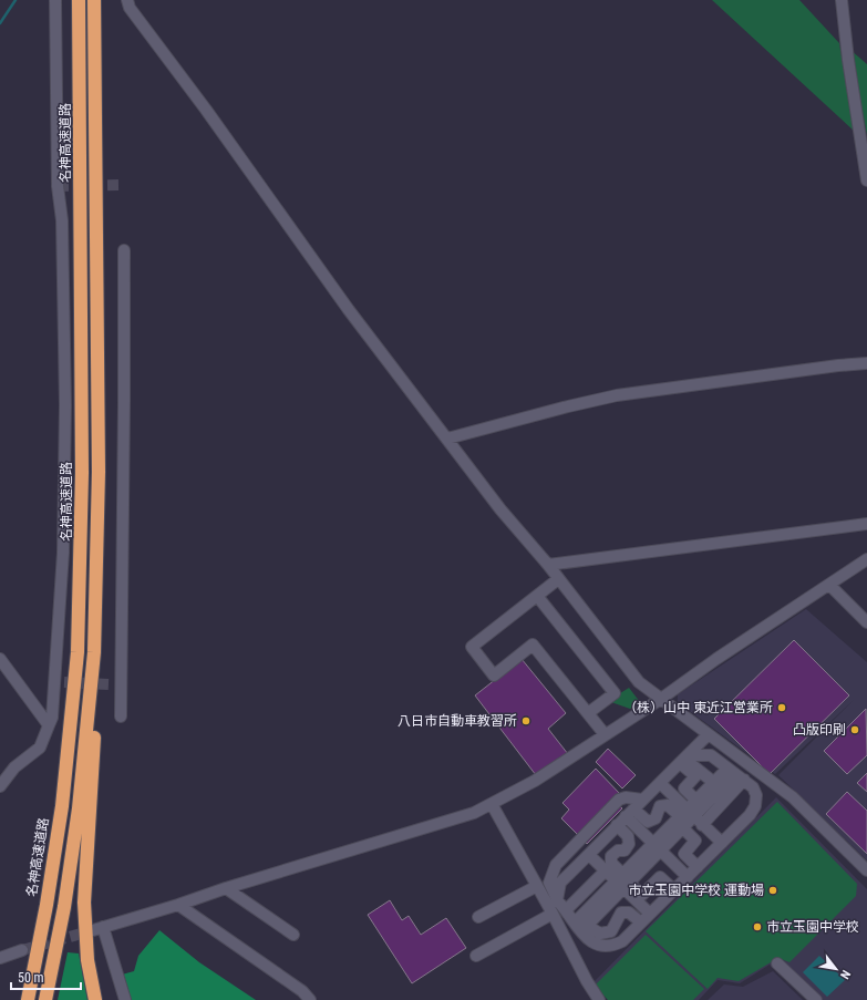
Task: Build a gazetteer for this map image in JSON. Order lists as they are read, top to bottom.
{
  "streets": {
    "highway": ["名神高速道路"]
  },
  "places": [
    "（株）山中 東近江営業所",
    "八日市自動車教習所",
    "凸版印刷",
    "市立玉園中学校 運動場",
    "市立玉園中学校"
  ],
  "scale_bar": "50 m",
  "north": "bottom right"
}
